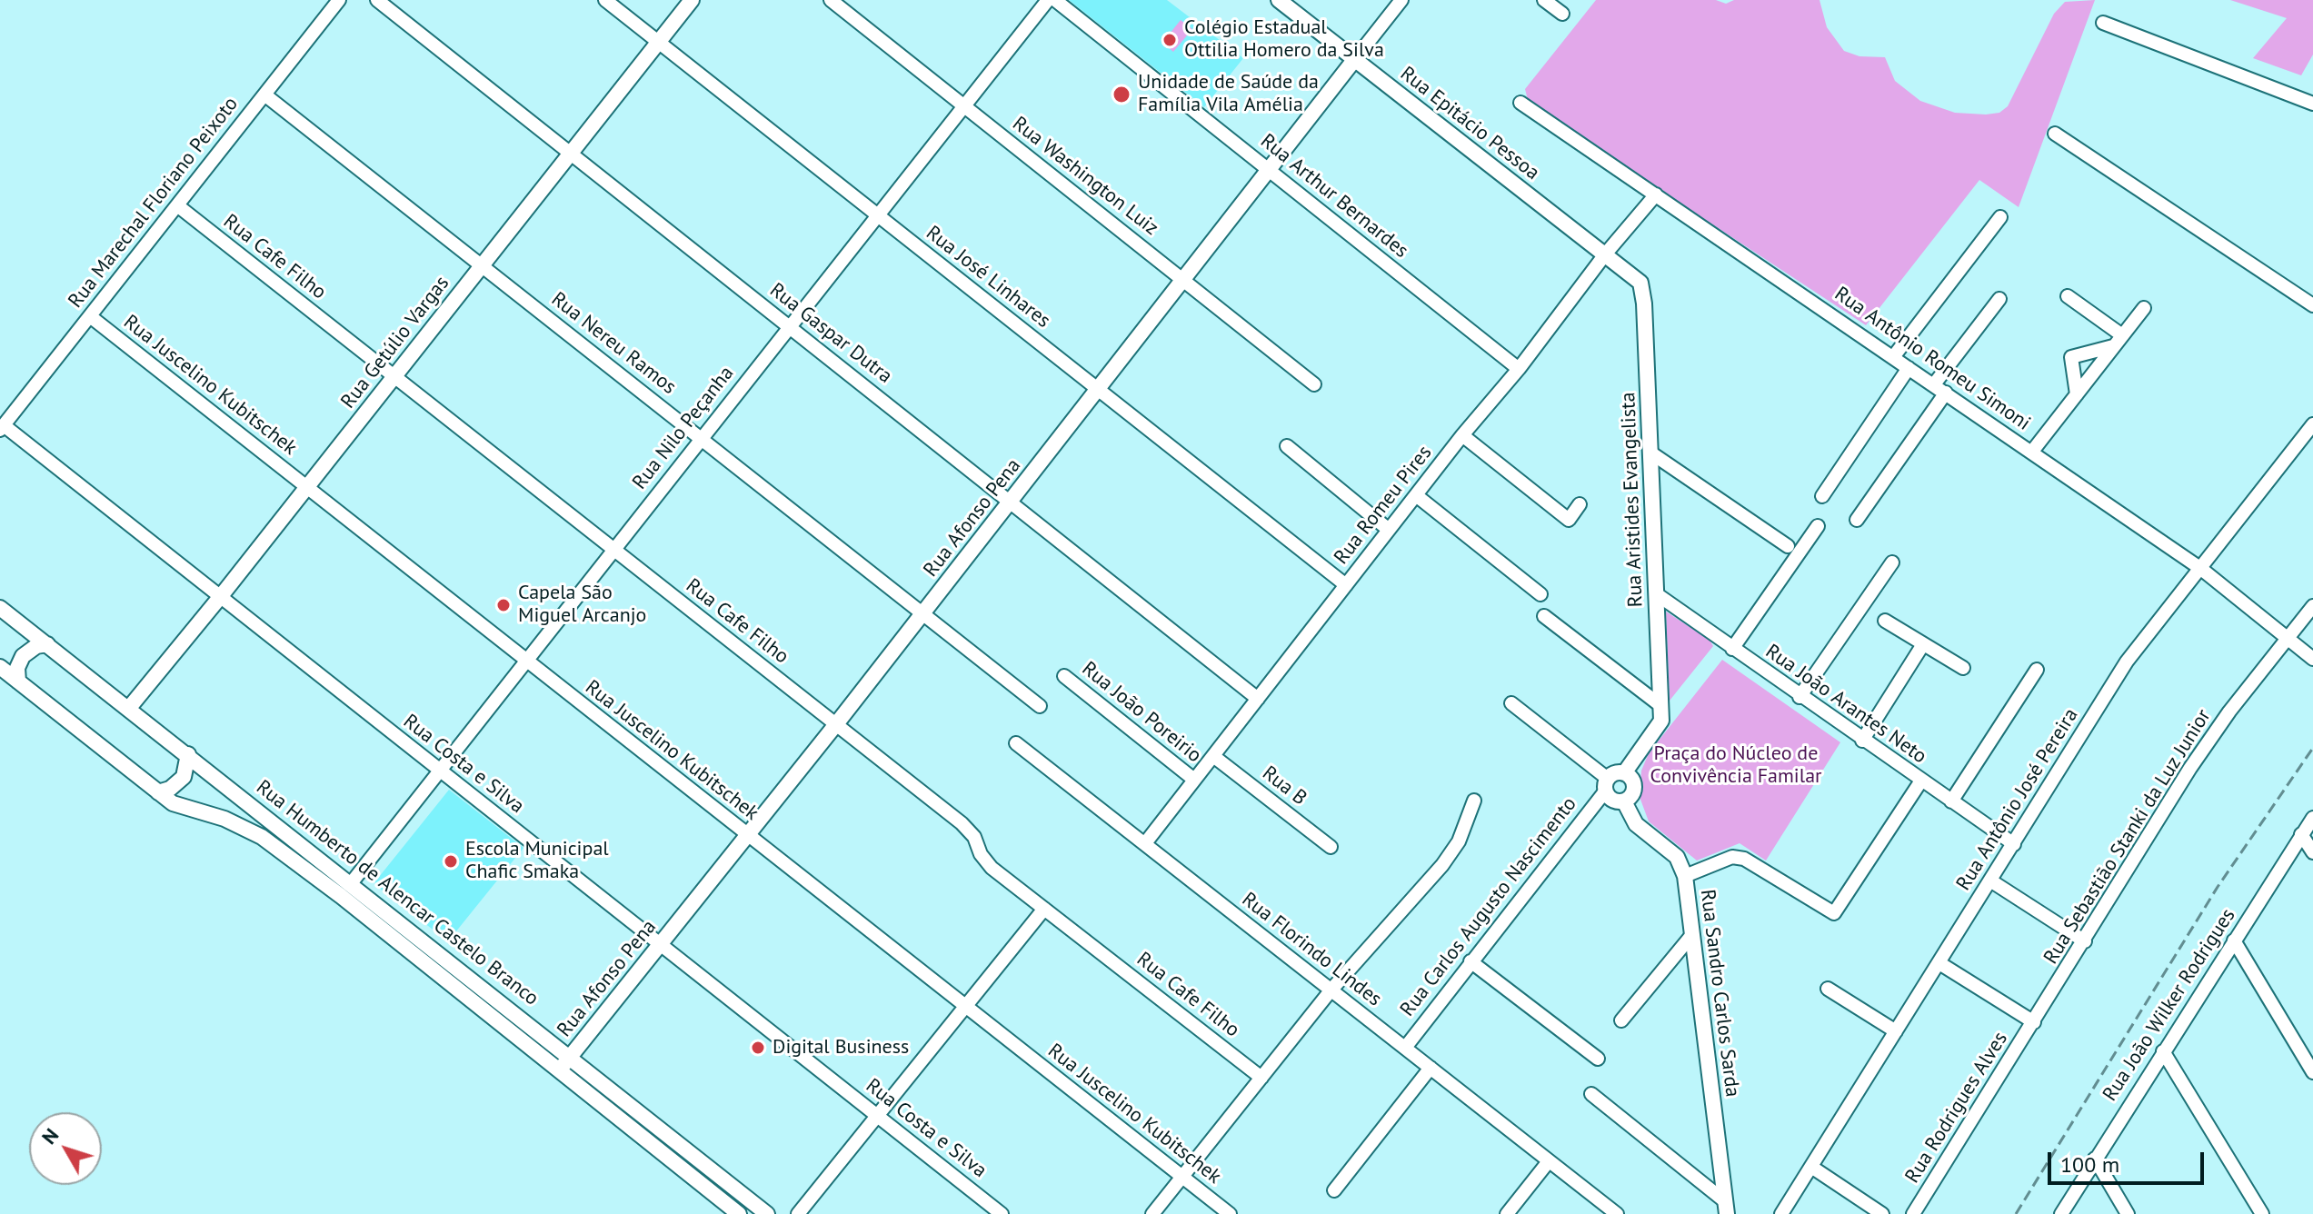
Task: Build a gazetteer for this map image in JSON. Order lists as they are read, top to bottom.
{
  "streets": {
    "street": [
      "Rua Epitácio Pessoa",
      "Rua Washington Luiz",
      "Rua Arthur Bernardes",
      "Rua Marechal Floriano Peixoto",
      "Rua Cafe Filho",
      "Rua José Linhares",
      "Rua Gaspar Dutra",
      "Rua Getúlio Vargas",
      "Rua Nereu Ramos",
      "Rua Antônio Romeu Simoni",
      "Rua Juscelino Kubitschek",
      "Rua Nilo Peçanha",
      "Rua Aristides Evangelista",
      "Rua Romeu Pires",
      "Rua Afonso Pena",
      "Rua João Arantes Neto",
      "Rua João Poreirio",
      "Rua Costa e Silva",
      "Rua B",
      "Rua Antônio José Pereira",
      "Rua Sebastião Stanki da Luz Junior",
      "Rua Humberto de Alencar Castelo Branco",
      "Rua Carlos Augusto Nascimento",
      "Rua Florindo Lindes",
      "Rua Sandro Carlos Sarda",
      "Rua João Wilker Rodrigues",
      "Rua Rodrigues Alves"
    ]
  },
  "crossings": [
    ["Rua Epitácio Pessoa", "Rua Aristides Evangelista"],
    ["Rua Epitácio Pessoa", "Rua Romeu Pires"],
    ["Rua Epitácio Pessoa", "Rua Afonso Pena"],
    ["Rua Washington Luiz", "Rua Nilo Peçanha"],
    ["Rua Washington Luiz", "Rua Afonso Pena"],
    ["Rua Arthur Bernardes", "Rua Romeu Pires"],
    ["Rua Arthur Bernardes", "Rua Afonso Pena"],
    ["Rua Marechal Floriano Peixoto", "Rua Cafe Filho"],
    ["Rua Marechal Floriano Peixoto", "Rua Nereu Ramos"],
    ["Rua Marechal Floriano Peixoto", "Rua Juscelino Kubitschek"],
    ["Rua Marechal Floriano Peixoto", "Rua Costa e Silva"],
    ["Rua Cafe Filho", "Rua Getúlio Vargas"],
    ["Rua Cafe Filho", "Rua Nilo Peçanha"],
    ["Rua Cafe Filho", "Rua Afonso Pena"],
    ["Rua José Linhares", "Rua Getúlio Vargas"],
    ["Rua José Linhares", "Rua Nilo Peçanha"],
    ["Rua José Linhares", "Rua Romeu Pires"],
    ["Rua José Linhares", "Rua Afonso Pena"],
    ["Rua Gaspar Dutra", "Rua Getúlio Vargas"],
    ["Rua Gaspar Dutra", "Rua Nilo Peçanha"],
    ["Rua Gaspar Dutra", "Rua Romeu Pires"],
    ["Rua Gaspar Dutra", "Rua Afonso Pena"],
    ["Rua Getúlio Vargas", "Rua Nereu Ramos"],
    ["Rua Getúlio Vargas", "Rua Juscelino Kubitschek"],
    ["Rua Getúlio Vargas", "Rua Costa e Silva"],
    ["Rua Getúlio Vargas", "Rua Humberto de Alencar Castelo Branco"],
    ["Rua Nereu Ramos", "Rua Nilo Peçanha"],
    ["Rua Nereu Ramos", "Rua Afonso Pena"],
    ["Rua Antônio Romeu Simoni", "Rua Romeu Pires"],
    ["Rua Antônio Romeu Simoni", "Rua Antônio José Pereira"],
    ["Rua Antônio Romeu Simoni", "Rua Sebastião Stanki da Luz Junior"],
    ["Rua Juscelino Kubitschek", "Rua Nilo Peçanha"],
    ["Rua Juscelino Kubitschek", "Rua Afonso Pena"],
    ["Rua Nilo Peçanha", "Rua Costa e Silva"],
    ["Rua Nilo Peçanha", "Rua Humberto de Alencar Castelo Branco"],
    ["Rua Aristides Evangelista", "Rua João Arantes Neto"],
    ["Rua Romeu Pires", "Rua João Poreirio"],
    ["Rua Romeu Pires", "Rua B"],
    ["Rua Romeu Pires", "Rua Florindo Lindes"],
    ["Rua Afonso Pena", "Rua Costa e Silva"],
    ["Rua Afonso Pena", "Rua Humberto de Alencar Castelo Branco"],
    ["Rua João Arantes Neto", "Rua Antônio José Pereira"],
    ["Rua Sebastião Stanki da Luz Junior", "Rua Rodrigues Alves"],
    ["Rua Carlos Augusto Nascimento", "Rua Florindo Lindes"],
    ["Rua Carlos Augusto Nascimento", "Rua Sandro Carlos Sarda"]
  ],
  "parks": ["Praça do Núcleo de Convivência Familar"],
  "places": [
    "Colégio Estadual Ottilia Homero da Silva",
    "Unidade de Saúde da Família Vila Amélia",
    "Capela São Miguel Arcanjo",
    "Escola Municipal Chafic Smaka",
    "Digital Business"
  ],
  "scale_bar": "100 m",
  "north": "top left"
}
